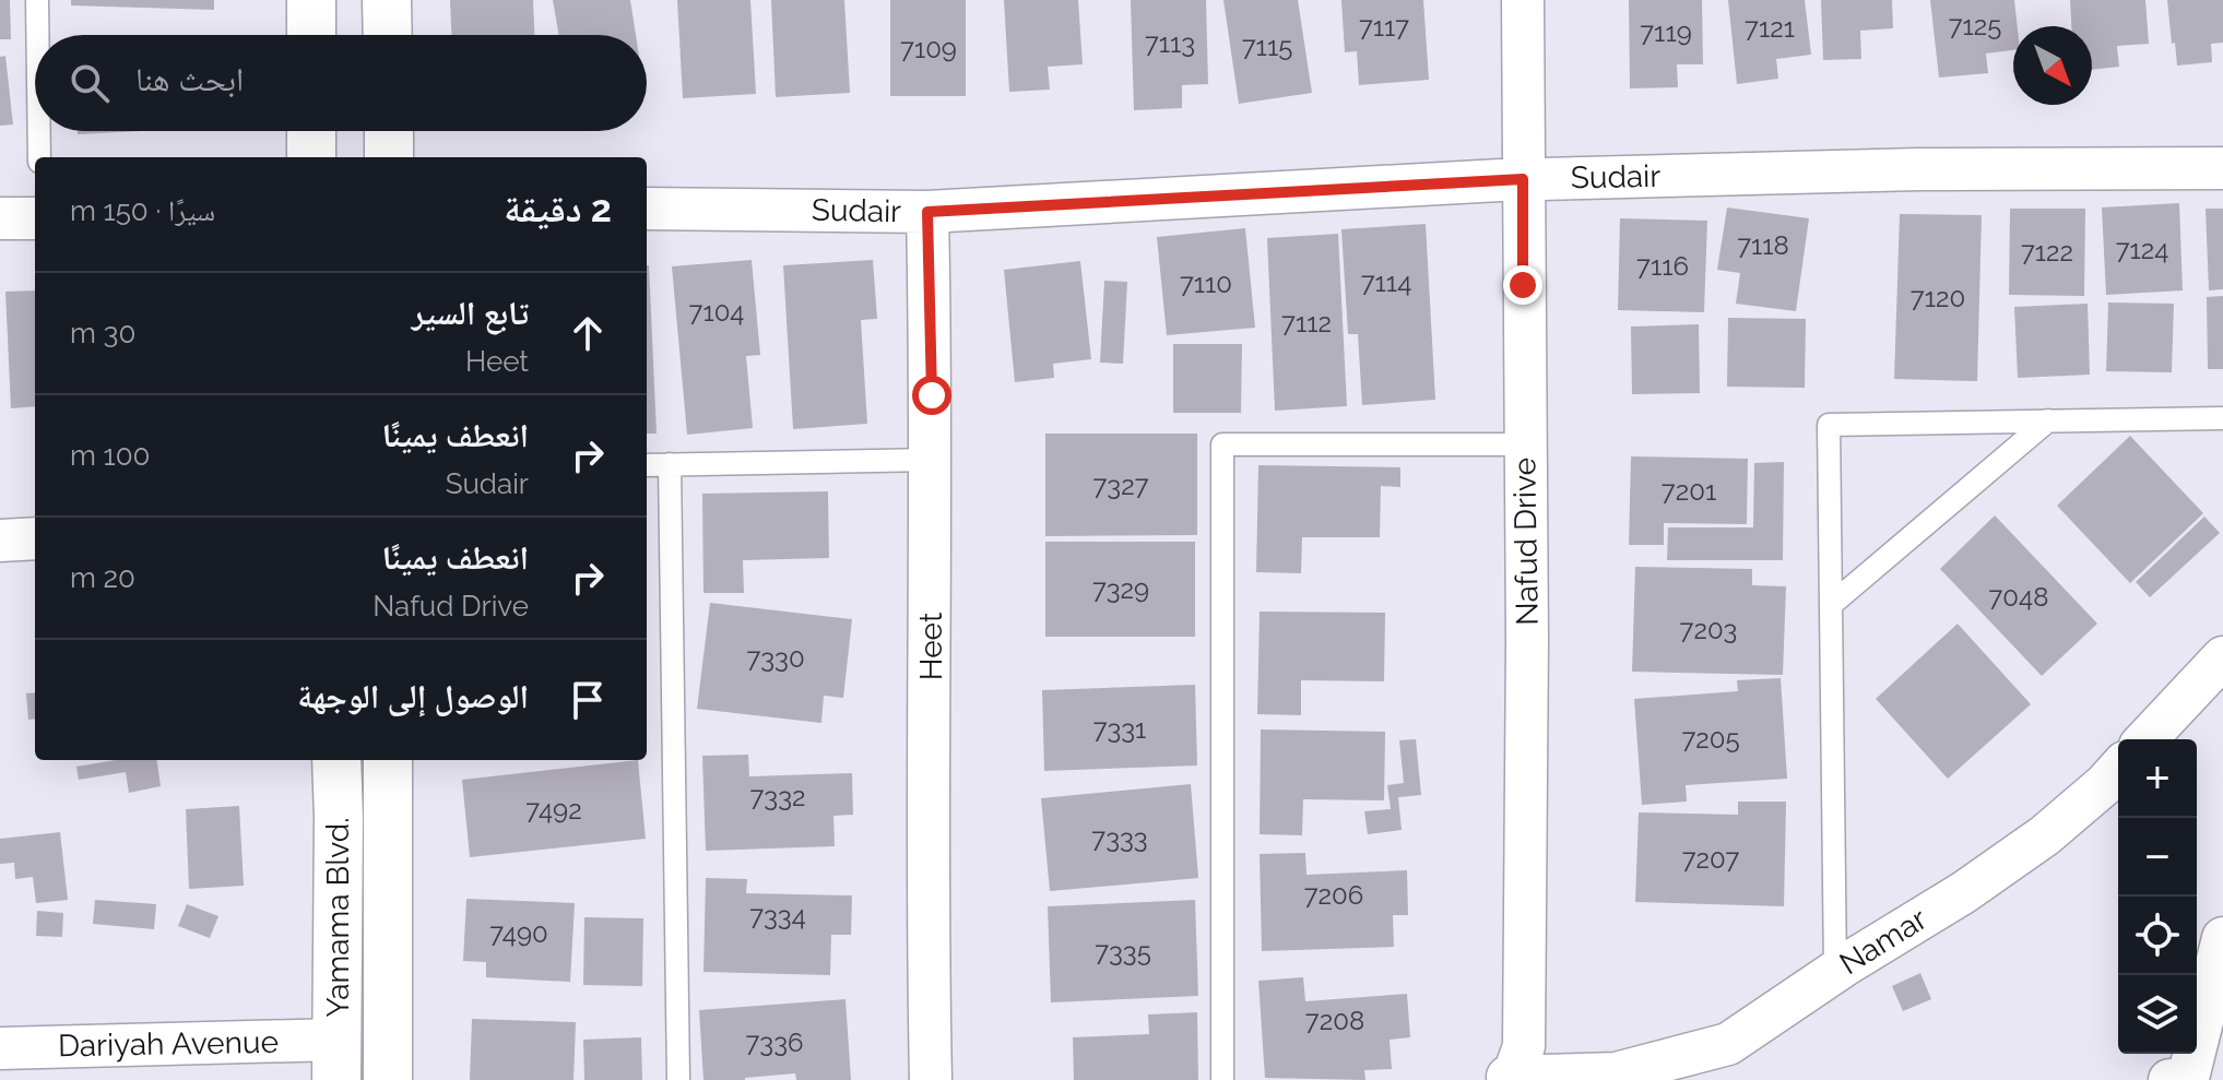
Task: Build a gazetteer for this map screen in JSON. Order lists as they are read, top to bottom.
{
  "streets": {
    "main road": ["Yamama Blvd."],
    "street": [
      "Sudair",
      "Nafud Drive",
      "Heet",
      "Namar",
      "Dariyah Avenue"
    ]
  },
  "crossings": [
    ["Sudair", "Nafud Drive"],
    ["Sudair", "Heet"],
    ["Nafud Drive", "Namar"],
    ["Yamama Blvd.", "Dariyah Avenue"]
  ],
  "house_numbers": [
    "7125",
    "7117",
    "7121",
    "7119",
    "7113",
    "7115",
    "7109",
    "7118",
    "7124",
    "7122",
    "7116",
    "7114",
    "7110",
    "7120",
    "7104",
    "7112",
    "7327",
    "7201",
    "7329",
    "7048",
    "7203",
    "7330",
    "7331",
    "7205",
    "7332",
    "7492",
    "7333",
    "7207",
    "7206",
    "7334",
    "7490",
    "7335",
    "7208",
    "7336"
  ],
  "north": "bottom right",
  "page": {
    "search": "ابحث هنا",
    "heading": ["2 دقيقة", "سيرًا · 150 m"],
    "list": [
      ["تابع السير", "Heet", "30 m"],
      ["انعطف يمينًا", "Sudair", "100 m"],
      ["انعطف يمينًا", "Nafud Drive", "20 m"],
      "الوصول إلى الوجهة"
    ],
    "map_buttons": ["+", "−"]
  }
}
